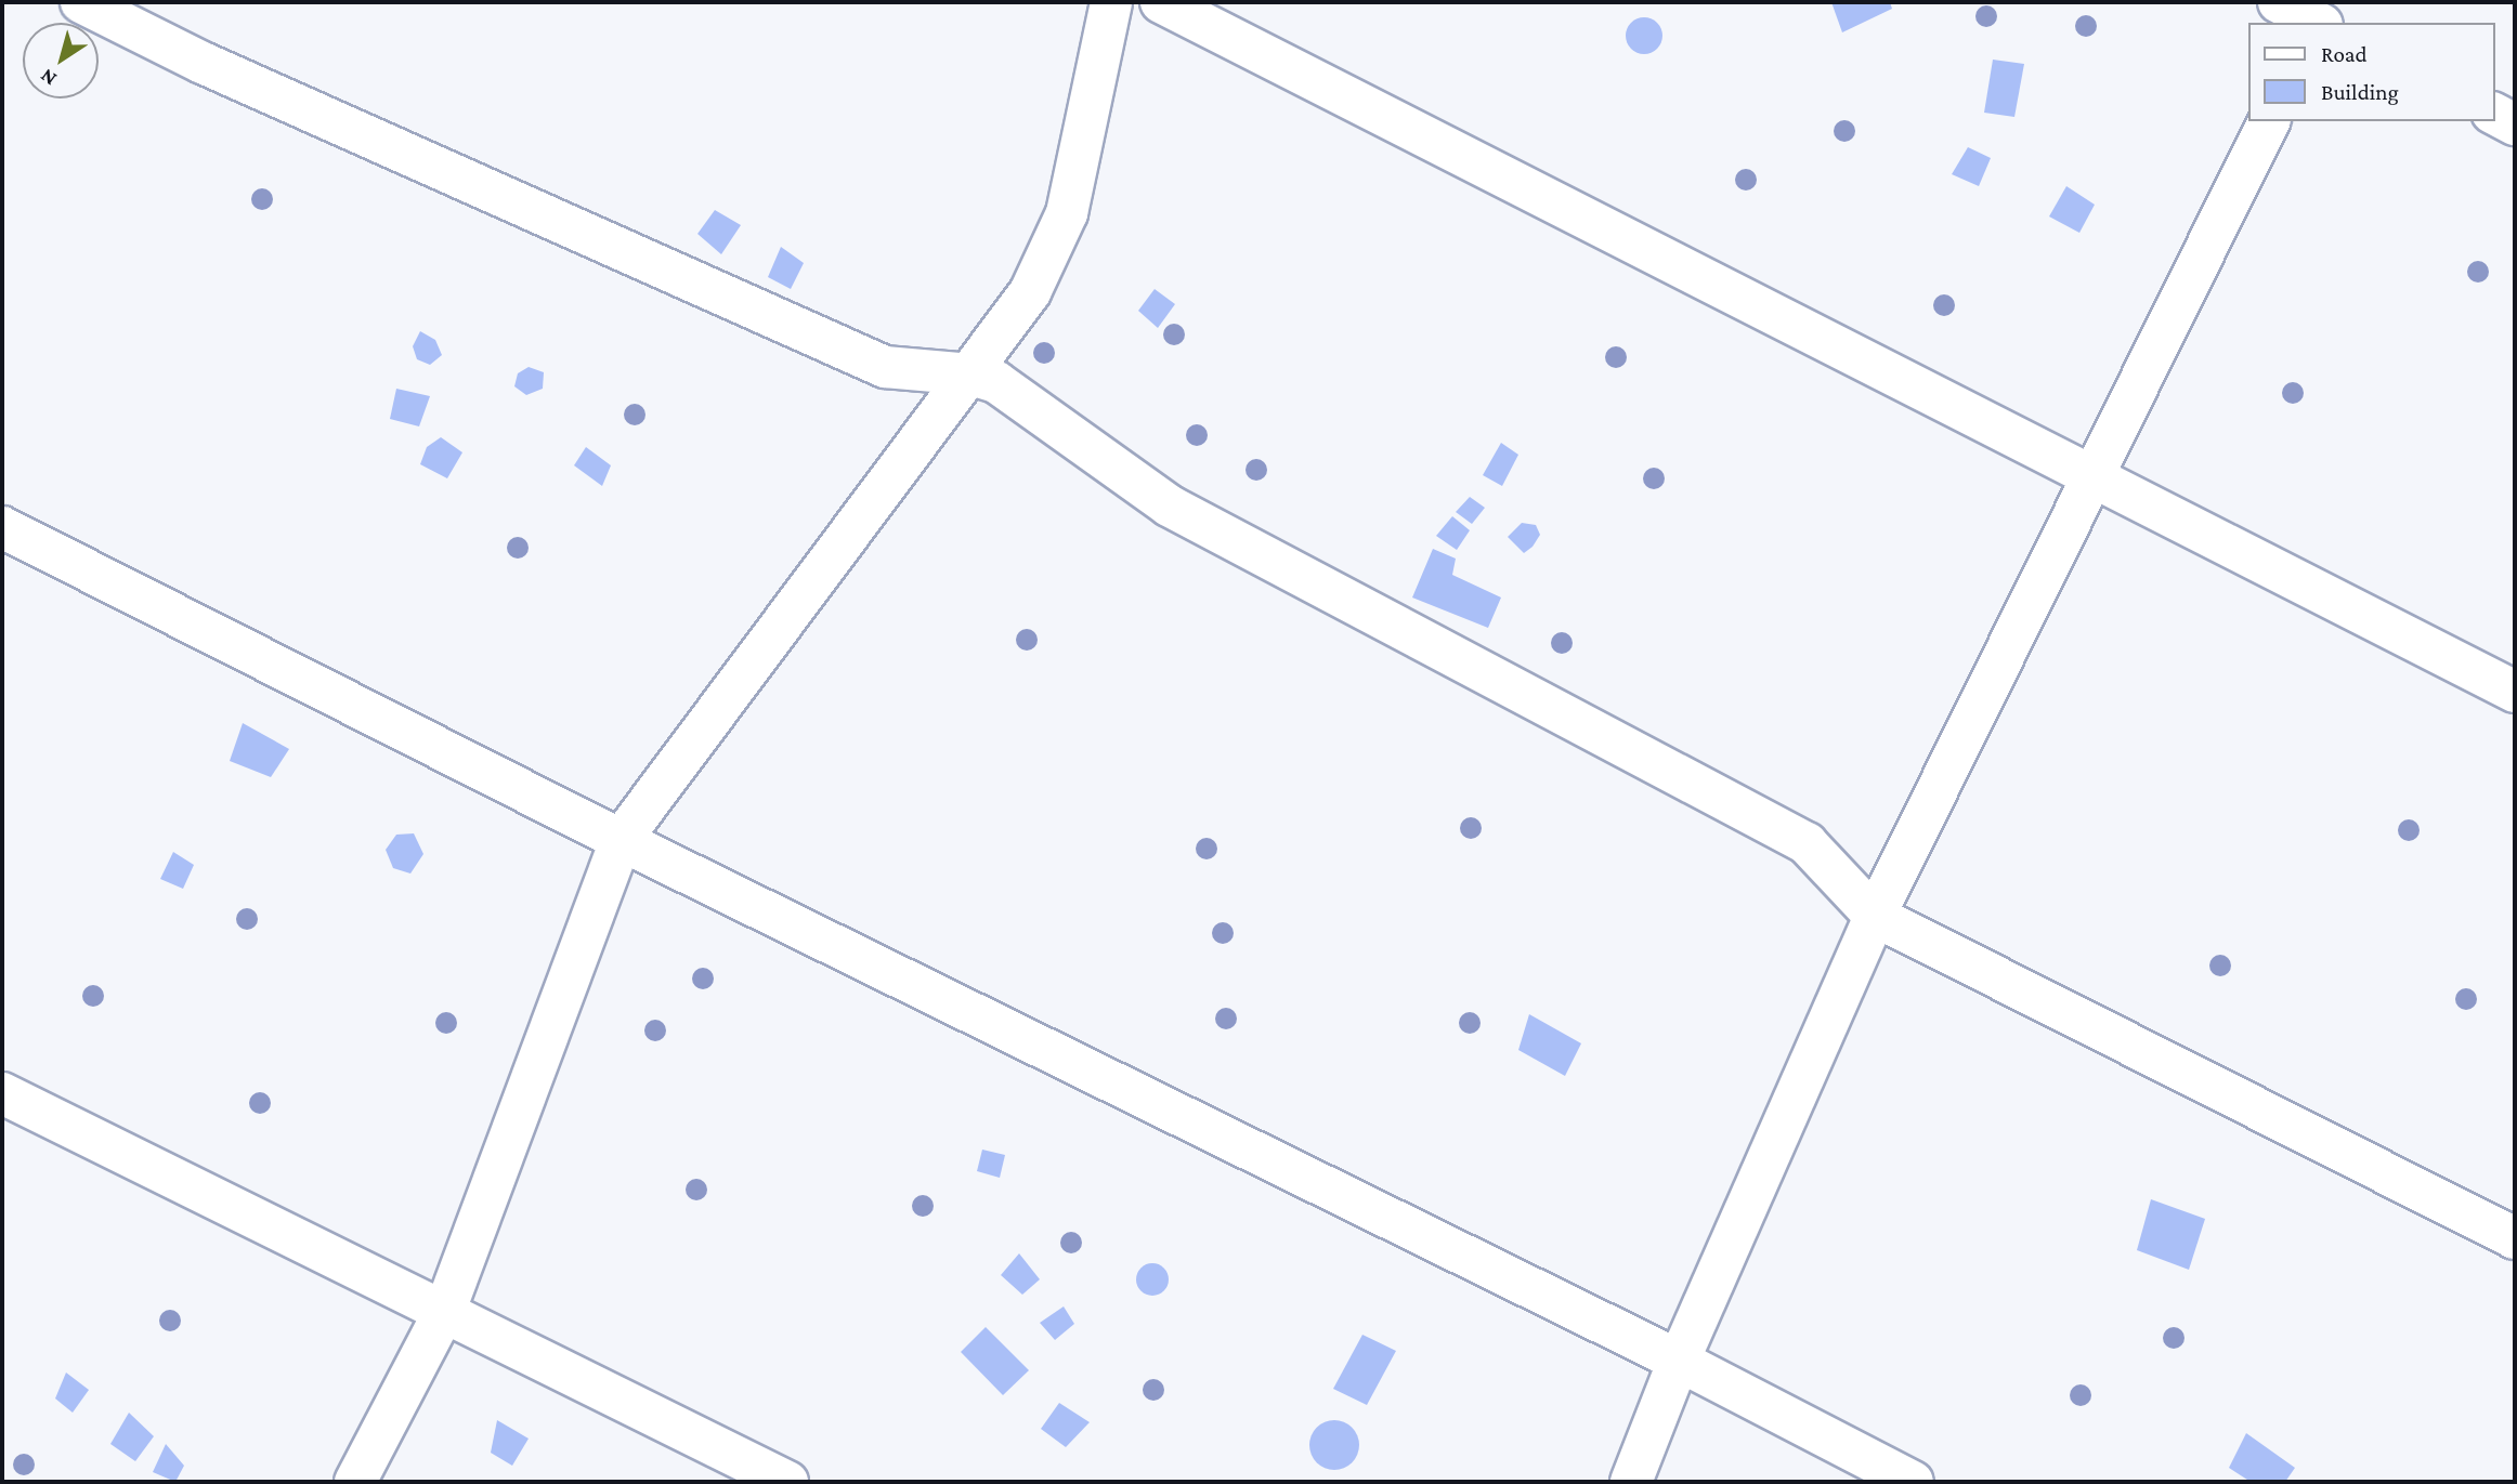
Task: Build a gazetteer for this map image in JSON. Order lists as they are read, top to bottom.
{
  "legend": ["Road", "Building"],
  "north": "bottom left"
}
